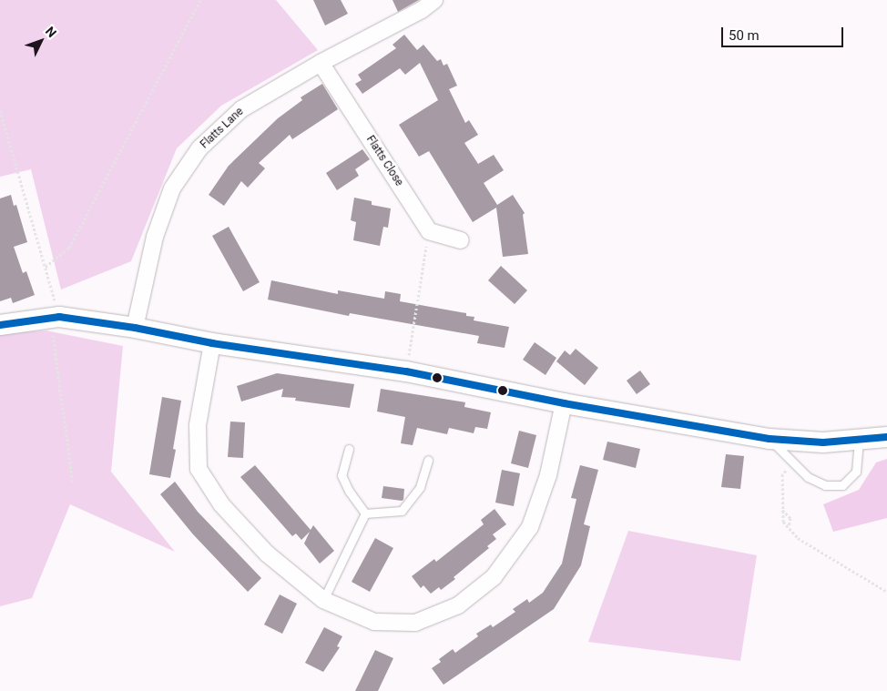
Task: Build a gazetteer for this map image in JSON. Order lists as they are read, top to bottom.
{
  "streets": {
    "street": ["Flatts Lane", "Flatts Close"]
  },
  "crossings": [
    ["Flatts Lane", "Flatts Close"]
  ],
  "scale_bar": "50 m",
  "north": "top right"
}
